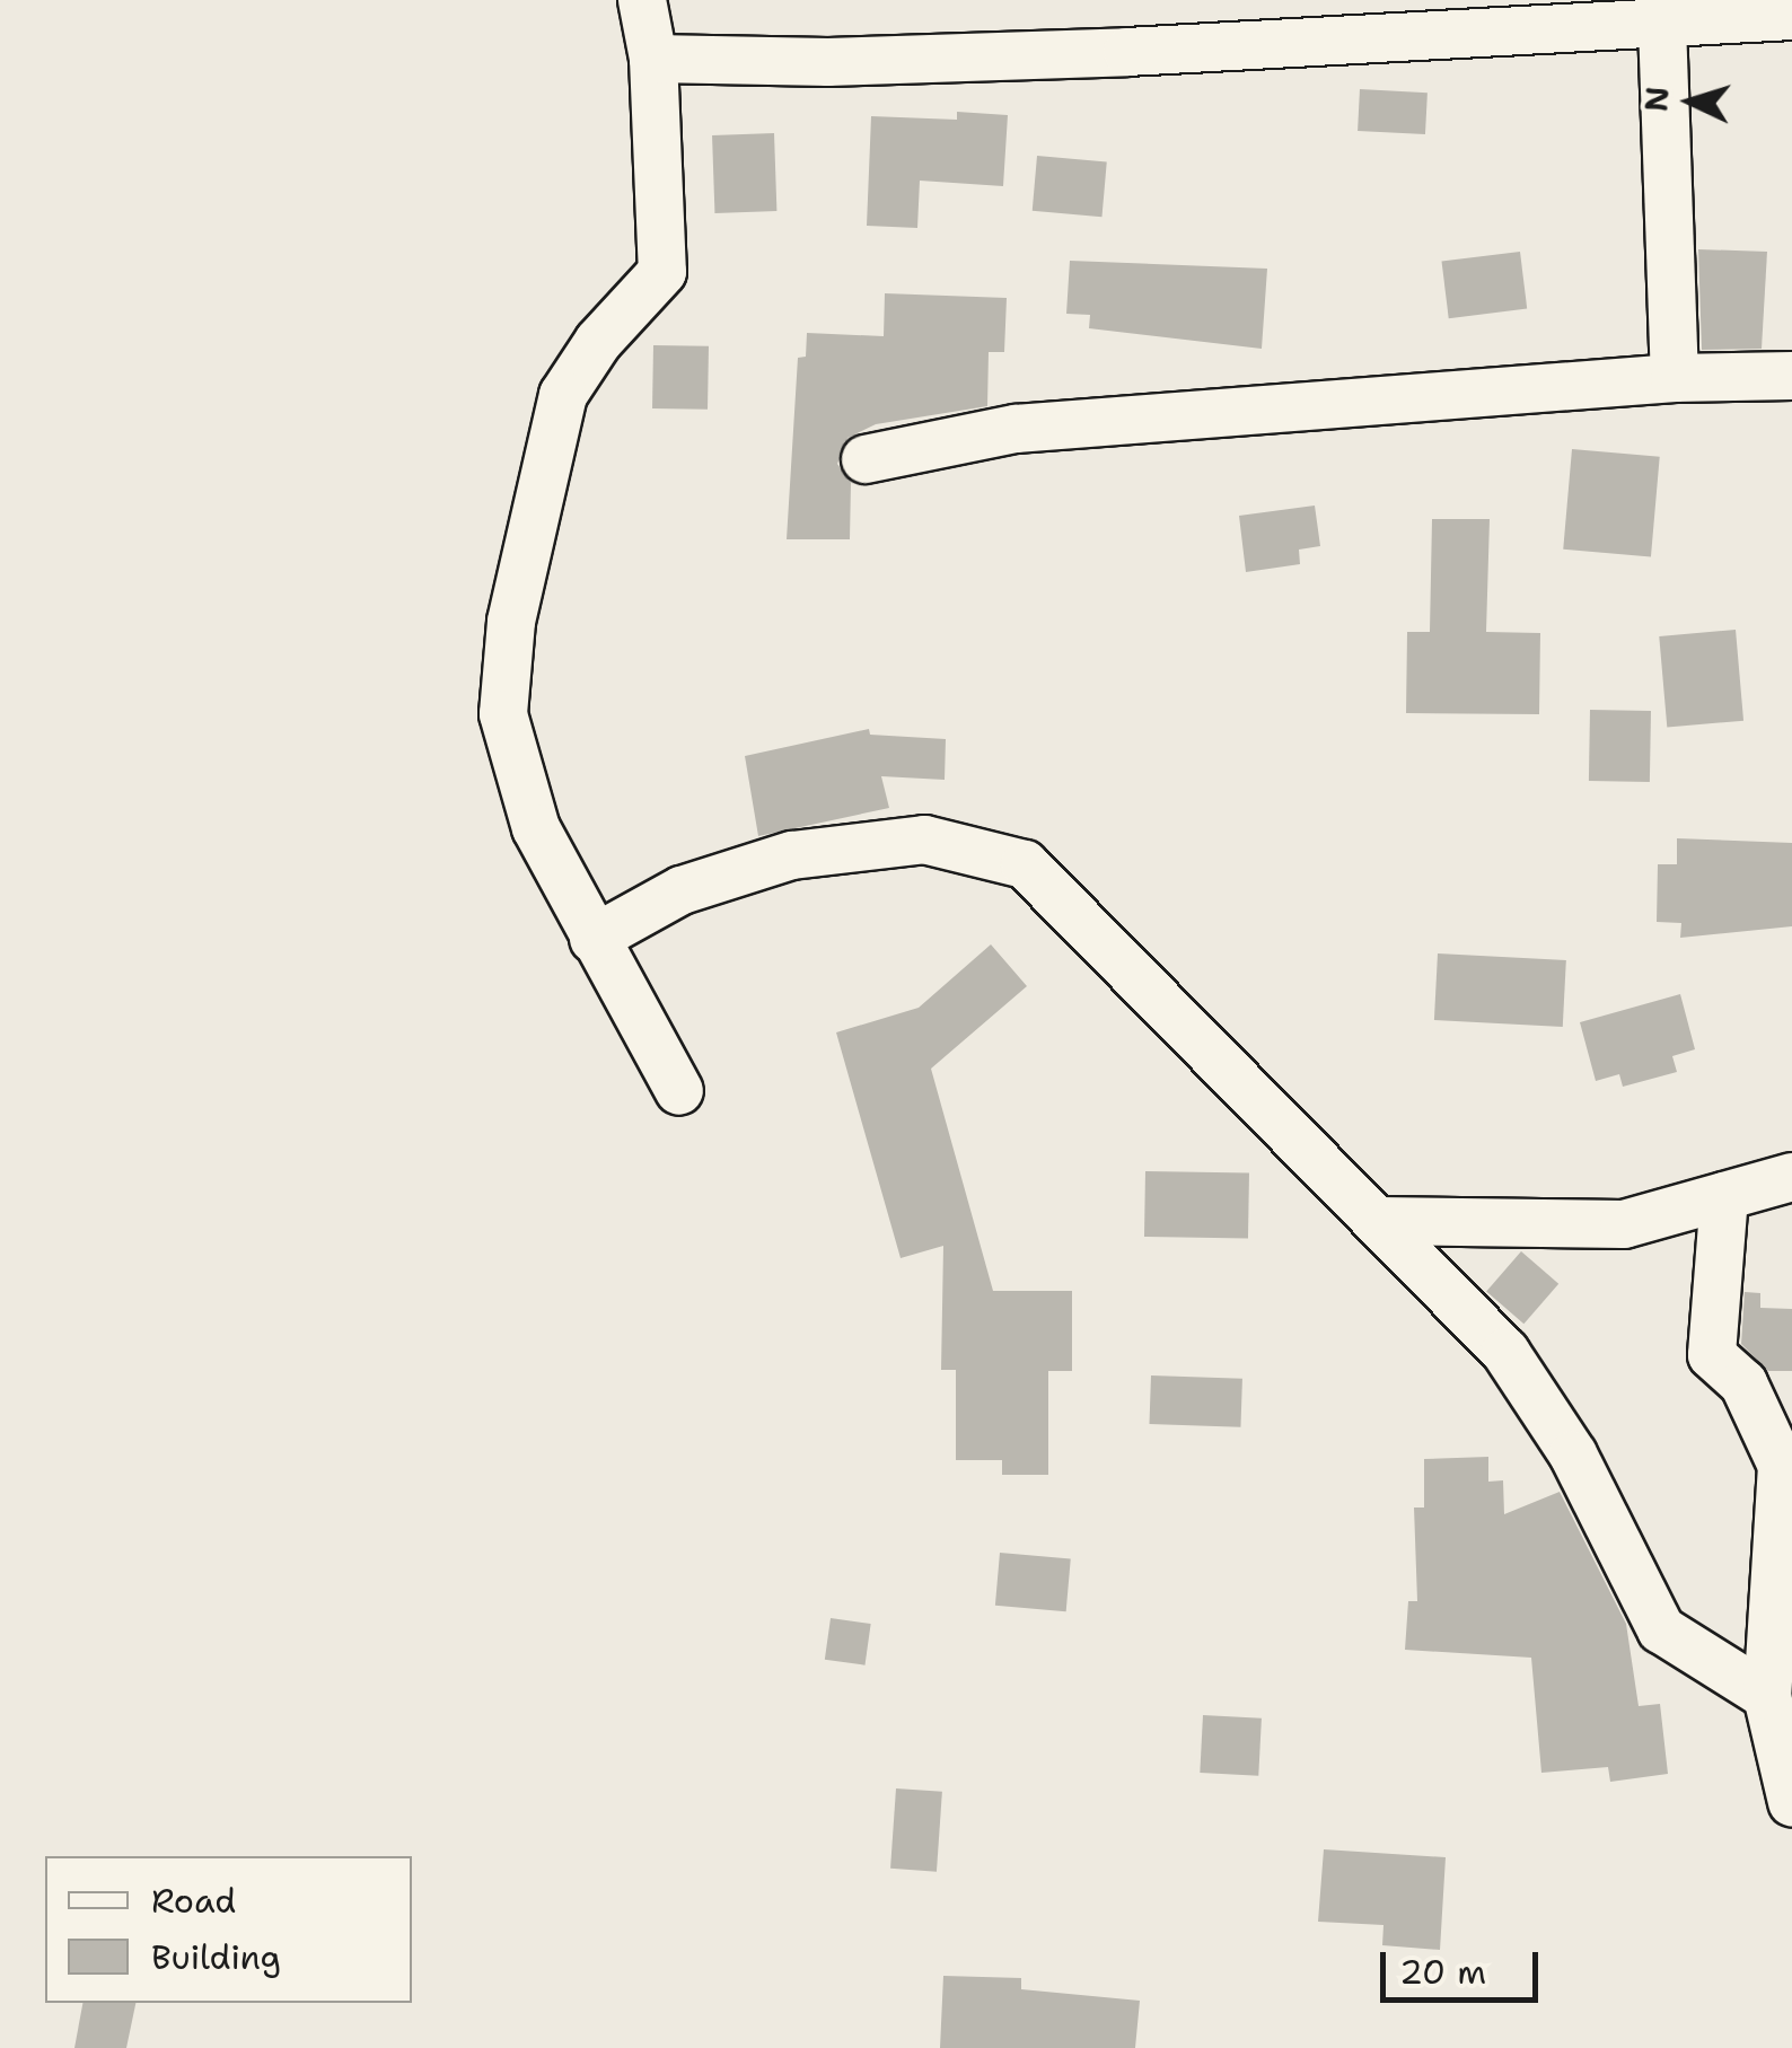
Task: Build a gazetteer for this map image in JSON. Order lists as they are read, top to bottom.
{
  "legend": ["Road", "Building"],
  "scale_bar": "20 m",
  "north": "left"
}
